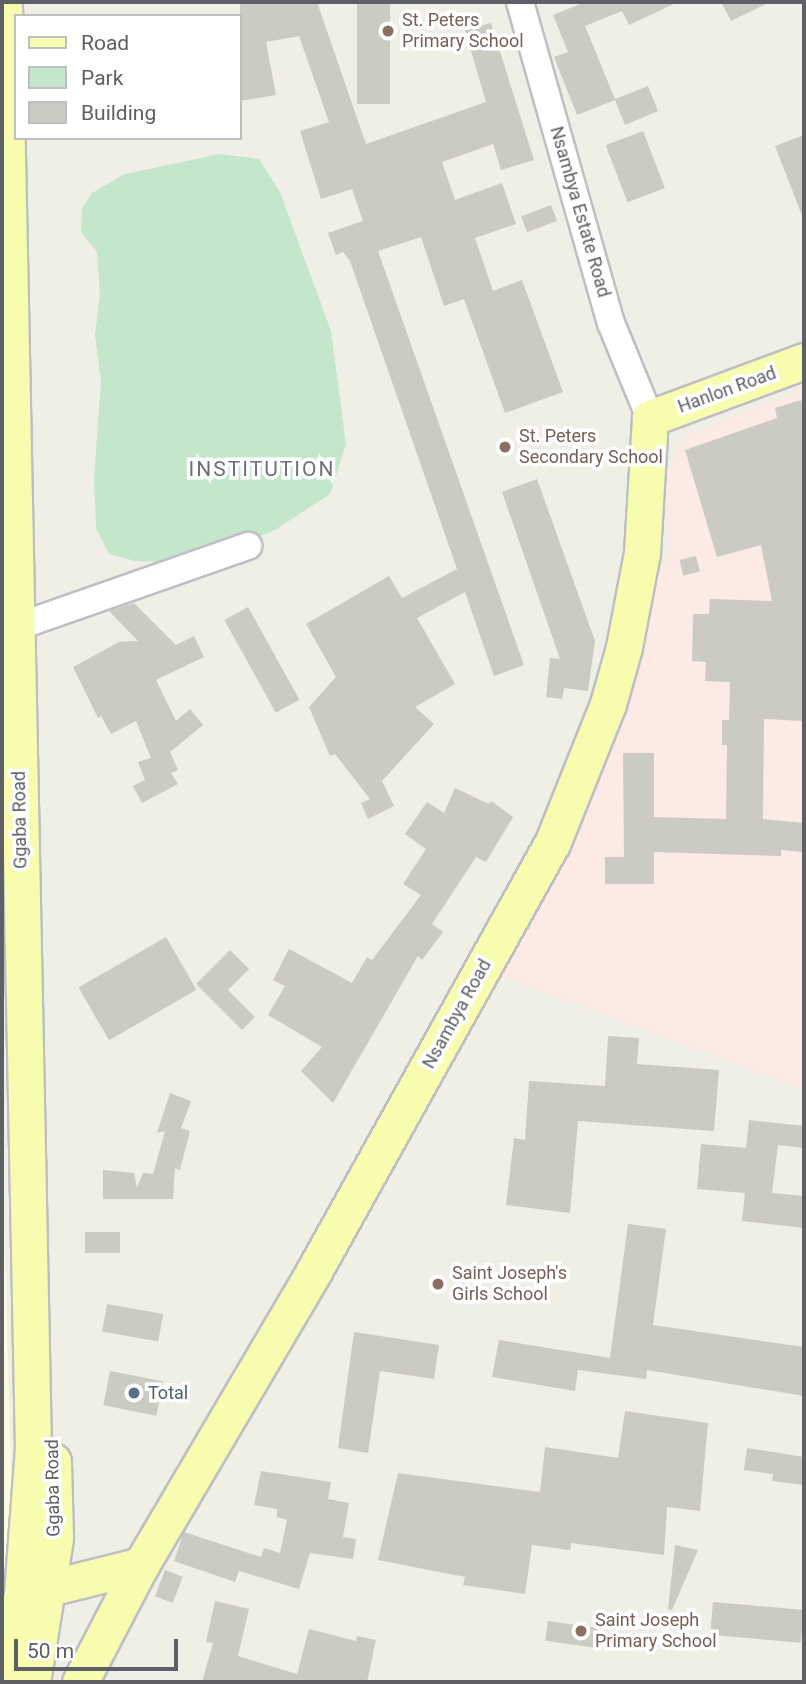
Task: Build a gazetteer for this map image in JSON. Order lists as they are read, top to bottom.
{
  "streets": {
    "main road": ["Hanlon Road", "Ggaba Road", "Nsambya Road"],
    "street": ["Nsambya Estate Road"]
  },
  "crossings": [
    ["Nsambya Estate Road", "Hanlon Road"],
    ["Nsambya Estate Road", "Nsambya Road"],
    ["Hanlon Road", "Nsambya Road"]
  ],
  "districts": ["INSTITUTION"],
  "places": [
    "St. Peters Primary School",
    "St. Peters Secondary School",
    "Saint Joseph's Girls School",
    "Total",
    "Saint Joseph Primary School"
  ],
  "legend": ["Road", "Park", "Building"],
  "scale_bar": "50 m"
}
